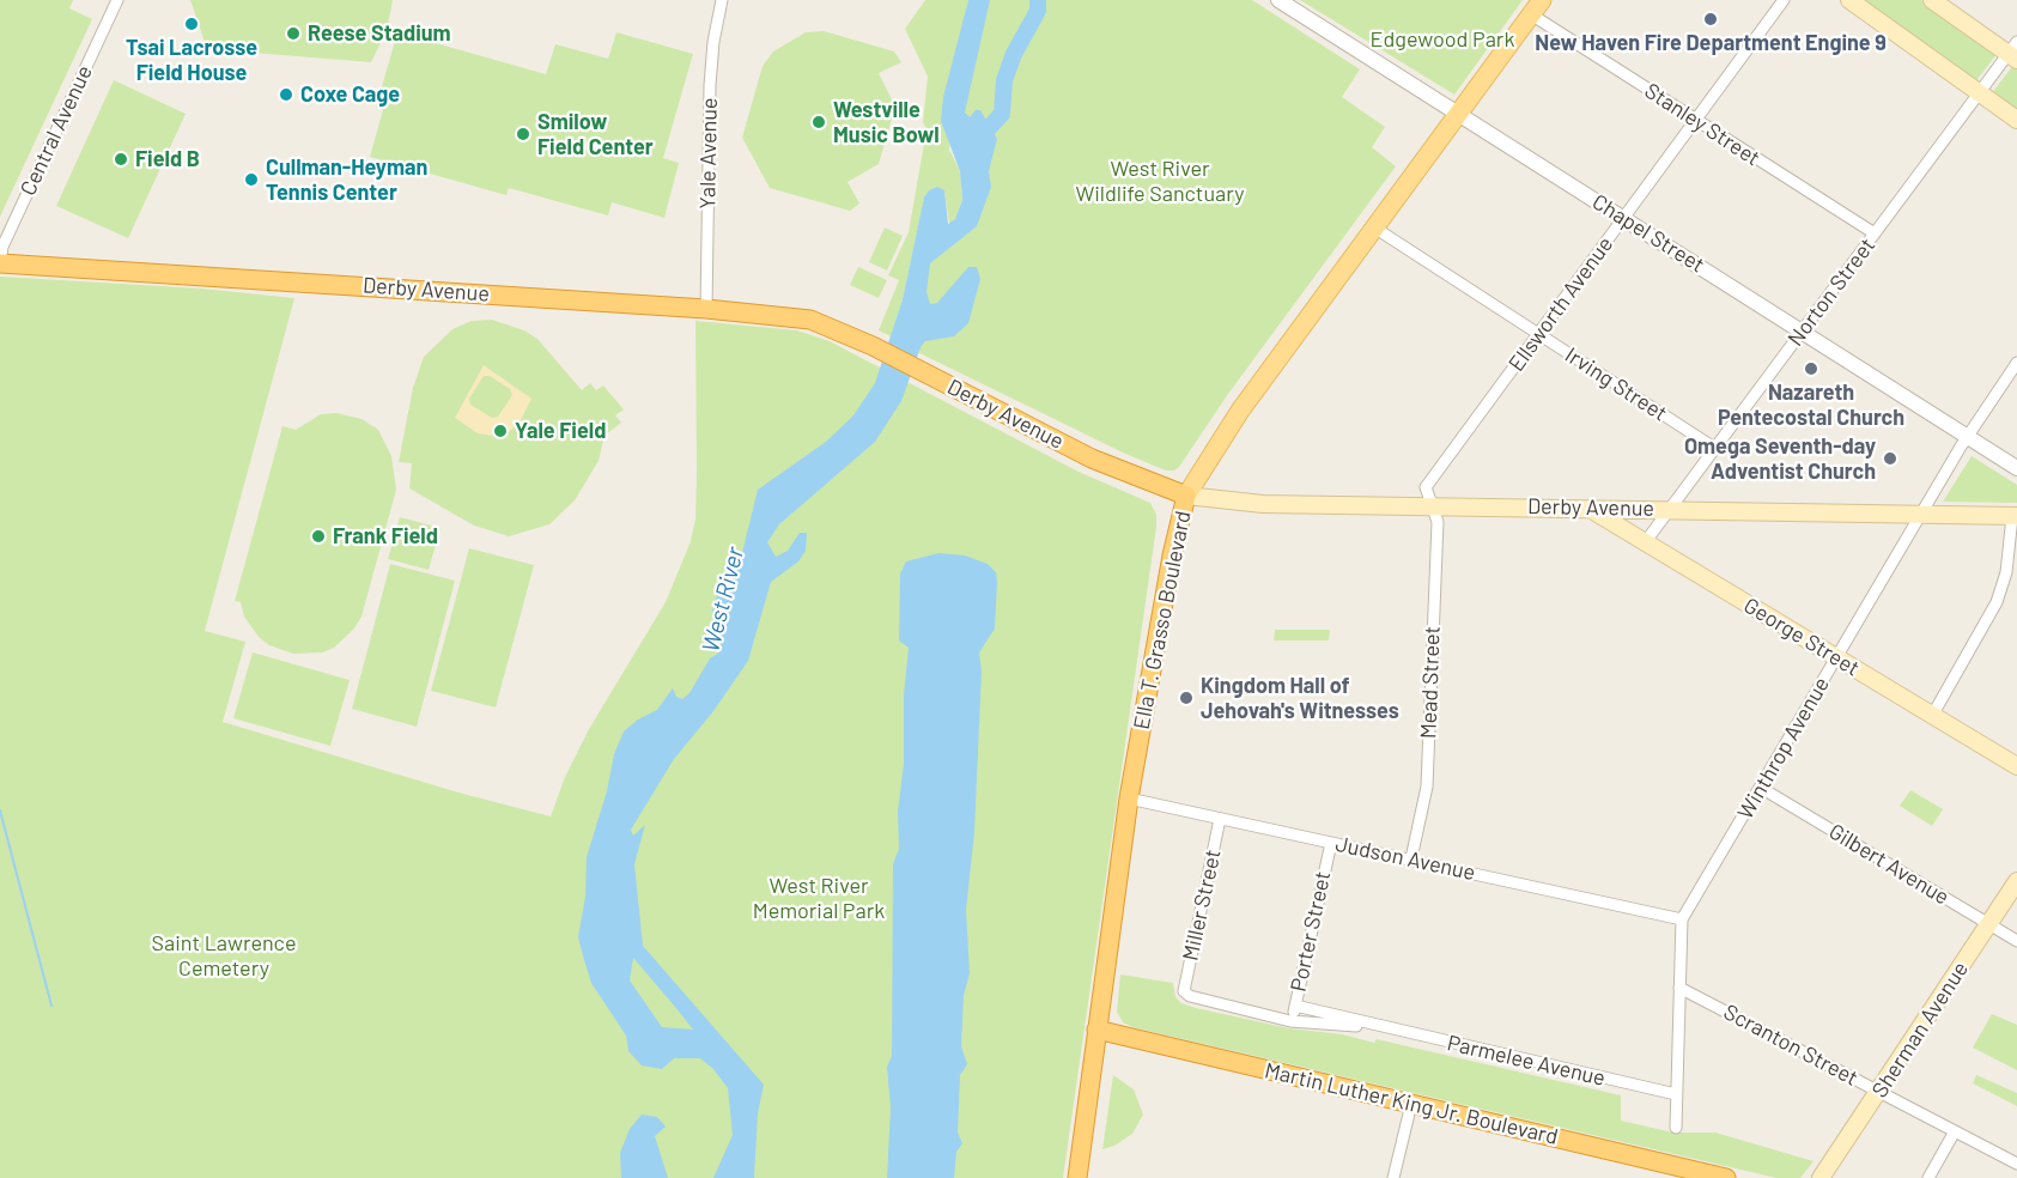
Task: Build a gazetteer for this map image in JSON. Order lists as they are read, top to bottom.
{
  "streets": {
    "highway": ["Derby Avenue", "Ella T. Grasso Boulevard", "Martin Luther King Jr. Boulevard"],
    "main road": ["George Street", "Sherman Avenue"],
    "street": [
      "Stanley Street",
      "Central Avenue",
      "Yale Avenue",
      "Chapel Street",
      "Norton Street",
      "Ellsworth Avenue",
      "Irving Street",
      "Mead Street",
      "Winthrop Avenue",
      "Judson Avenue",
      "Gilbert Avenue",
      "Miller Street",
      "Porter Street",
      "Scranton Street",
      "Parmelee Avenue"
    ]
  },
  "crossings": [
    ["Stanley Street", "Norton Street"],
    ["Stanley Street", "Ellsworth Avenue"],
    ["Stanley Street", "Ella T. Grasso Boulevard"],
    ["Central Avenue", "Derby Avenue"],
    ["Yale Avenue", "Derby Avenue"],
    ["Chapel Street", "Norton Street"],
    ["Chapel Street", "Ellsworth Avenue"],
    ["Chapel Street", "Ella T. Grasso Boulevard"],
    ["Chapel Street", "Winthrop Avenue"],
    ["Derby Avenue", "Norton Street"],
    ["Derby Avenue", "Ellsworth Avenue"],
    ["Derby Avenue", "Ella T. Grasso Boulevard"],
    ["Derby Avenue", "George Street"],
    ["Derby Avenue", "Mead Street"],
    ["Derby Avenue", "Winthrop Avenue"],
    ["Norton Street", "Irving Street"],
    ["Norton Street", "George Street"],
    ["Ellsworth Avenue", "Irving Street"],
    ["Ellsworth Avenue", "Mead Street"],
    ["Irving Street", "Ella T. Grasso Boulevard"],
    ["Ella T. Grasso Boulevard", "Judson Avenue"],
    ["Ella T. Grasso Boulevard", "Martin Luther King Jr. Boulevard"],
    ["George Street", "Winthrop Avenue"],
    ["Mead Street", "Judson Avenue"],
    ["Winthrop Avenue", "Judson Avenue"],
    ["Winthrop Avenue", "Gilbert Avenue"],
    ["Winthrop Avenue", "Scranton Street"],
    ["Winthrop Avenue", "Parmelee Avenue"],
    ["Judson Avenue", "Miller Street"],
    ["Judson Avenue", "Porter Street"],
    ["Gilbert Avenue", "Sherman Avenue"],
    ["Miller Street", "Parmelee Avenue"],
    ["Porter Street", "Parmelee Avenue"],
    ["Sherman Avenue", "Scranton Street"]
  ],
  "water": ["West River"],
  "parks": [
    "Edgewood Park",
    "West River Wildlife Sanctuary",
    "West River Memorial Park",
    "Saint Lawrence Cemetery"
  ],
  "places": [
    "New Haven Fire Department Engine 9",
    "Tsai Lacrosse Field House",
    "Reese Stadium",
    "Coxe Cage",
    "Westville Music Bowl",
    "Smilow Field Center",
    "Field B",
    "Cullman-Heyman Tennis Center",
    "Nazareth Pentecostal Church",
    "Yale Field",
    "Omega Seventh-day Adventist Church",
    "Frank Field",
    "Kingdom Hall of Jehovah's Witnesses"
  ]
}
